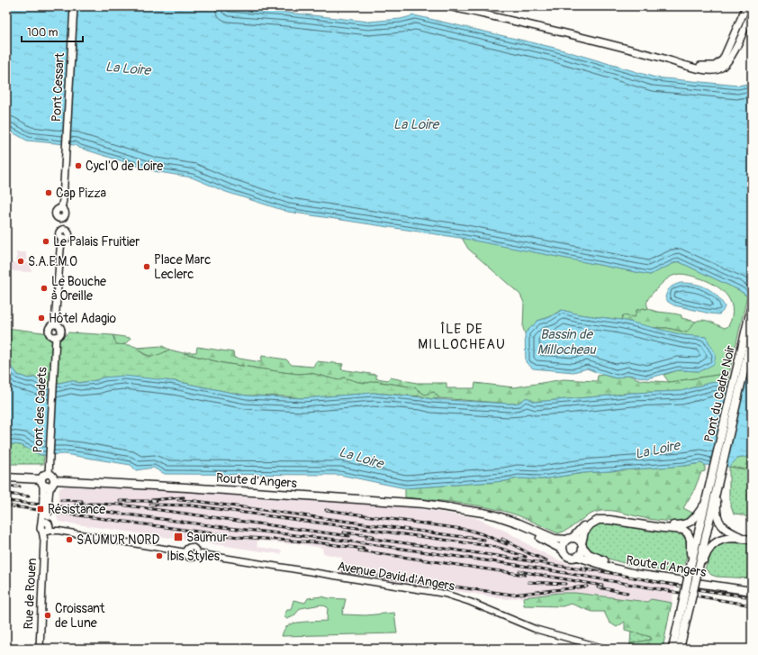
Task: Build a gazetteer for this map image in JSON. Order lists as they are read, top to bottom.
{
  "streets": {
    "main road": [
      "Pont Cessart",
      "Pont du Cadre Noir",
      "Pont des Cadets",
      "Route d'Angers",
      "Rue de Rouen"
    ],
    "street": ["Avenue David d'Angers"]
  },
  "crossings": [
    ["Pont Cessart", "Pont des Cadets"],
    ["Avenue David d'Angers", "Rue de Rouen"]
  ],
  "districts": ["ÎLE DE MILLOCHEAU"],
  "water": ["La Loire", "Bassin de Millocheau"],
  "places": {
    "other": [
      "Cycl'O de Loire",
      "Cap Pizza",
      "Le Palais Fruitier",
      "S.A.E.M.O",
      "Place Marc Leclerc",
      "Le Bouche à Oreille",
      "Hôtel Adagio",
      "SAUMUR NORD",
      "Ibis Styles",
      "Croissant de Lune"
    ],
    "transit": ["Résistance", "Saumur"]
  },
  "scale_bar": "100 m"
}
